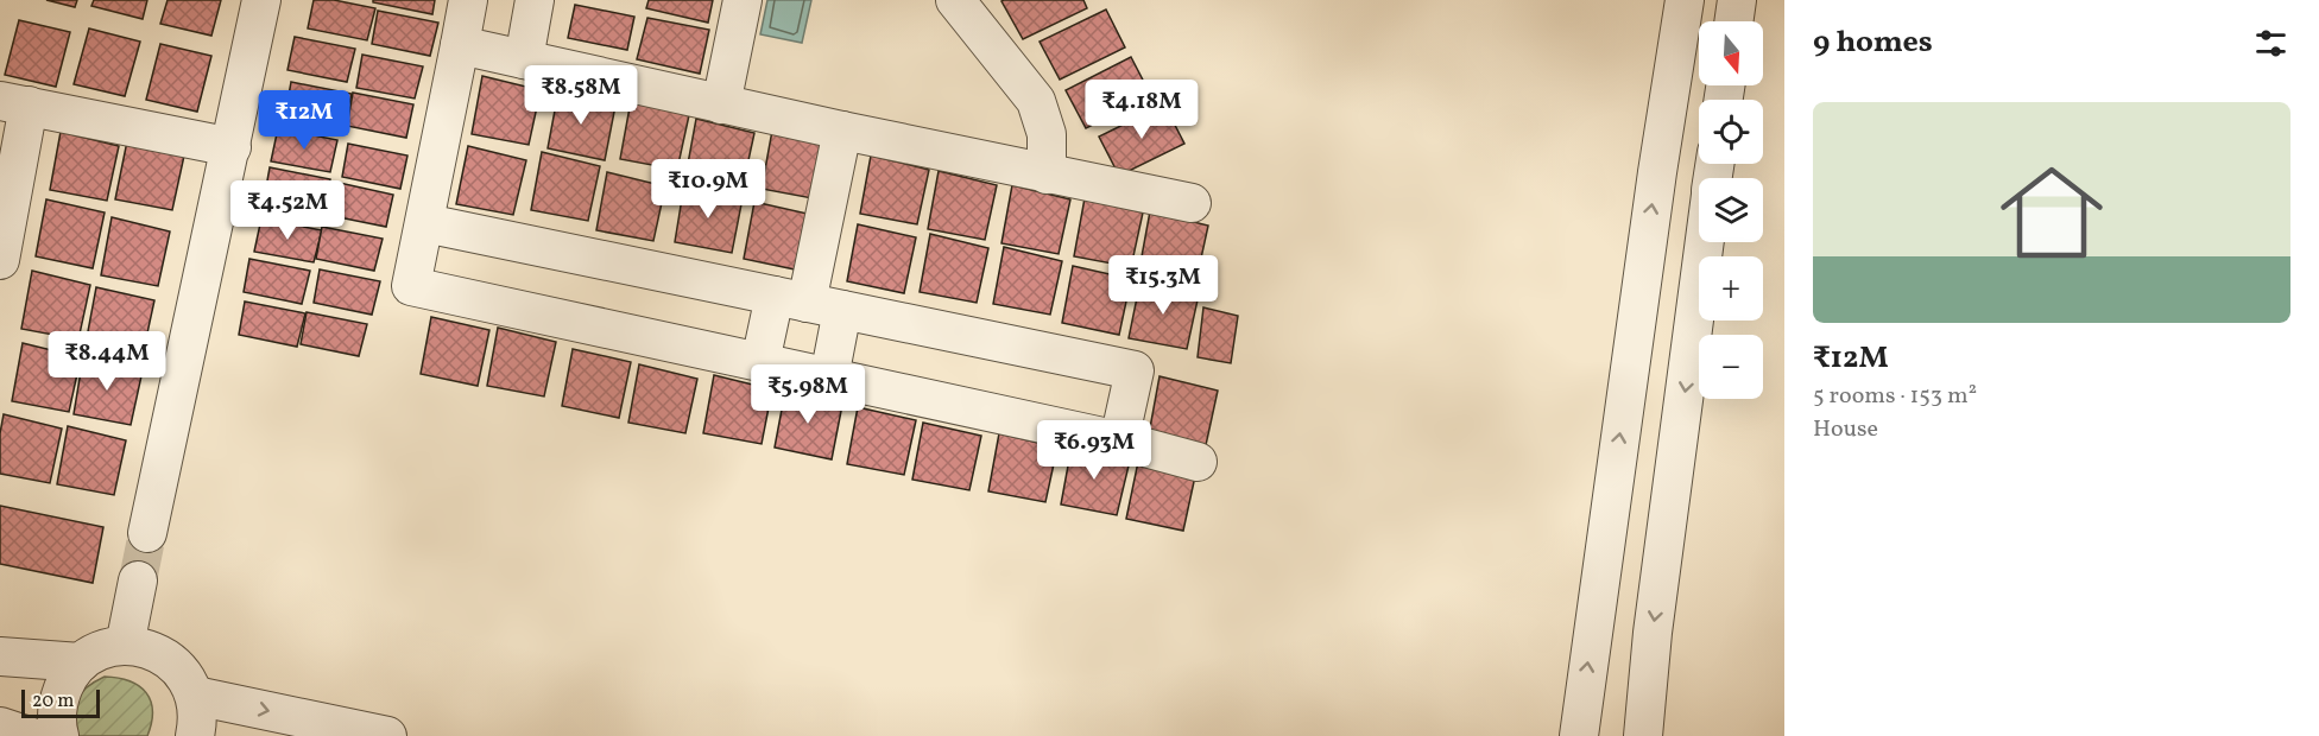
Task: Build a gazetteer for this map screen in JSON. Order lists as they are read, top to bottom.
{
  "scale_bar": "20 m",
  "north": "bottom",
  "page": {
    "heading": "9 homes",
    "map_buttons": ["+", "−"],
    "price": [
      "₹8.58M",
      "₹4.18M",
      "₹12M",
      "₹10.9M",
      "₹4.52M",
      "₹15.3M",
      "₹8.44M",
      "₹5.98M",
      "₹6.93M"
    ],
    "list": [
      {
        "name": "₹12M",
        "note": "5 rooms · 153 m² · House"
      }
    ],
    "scale": "20 m"
  }
}
